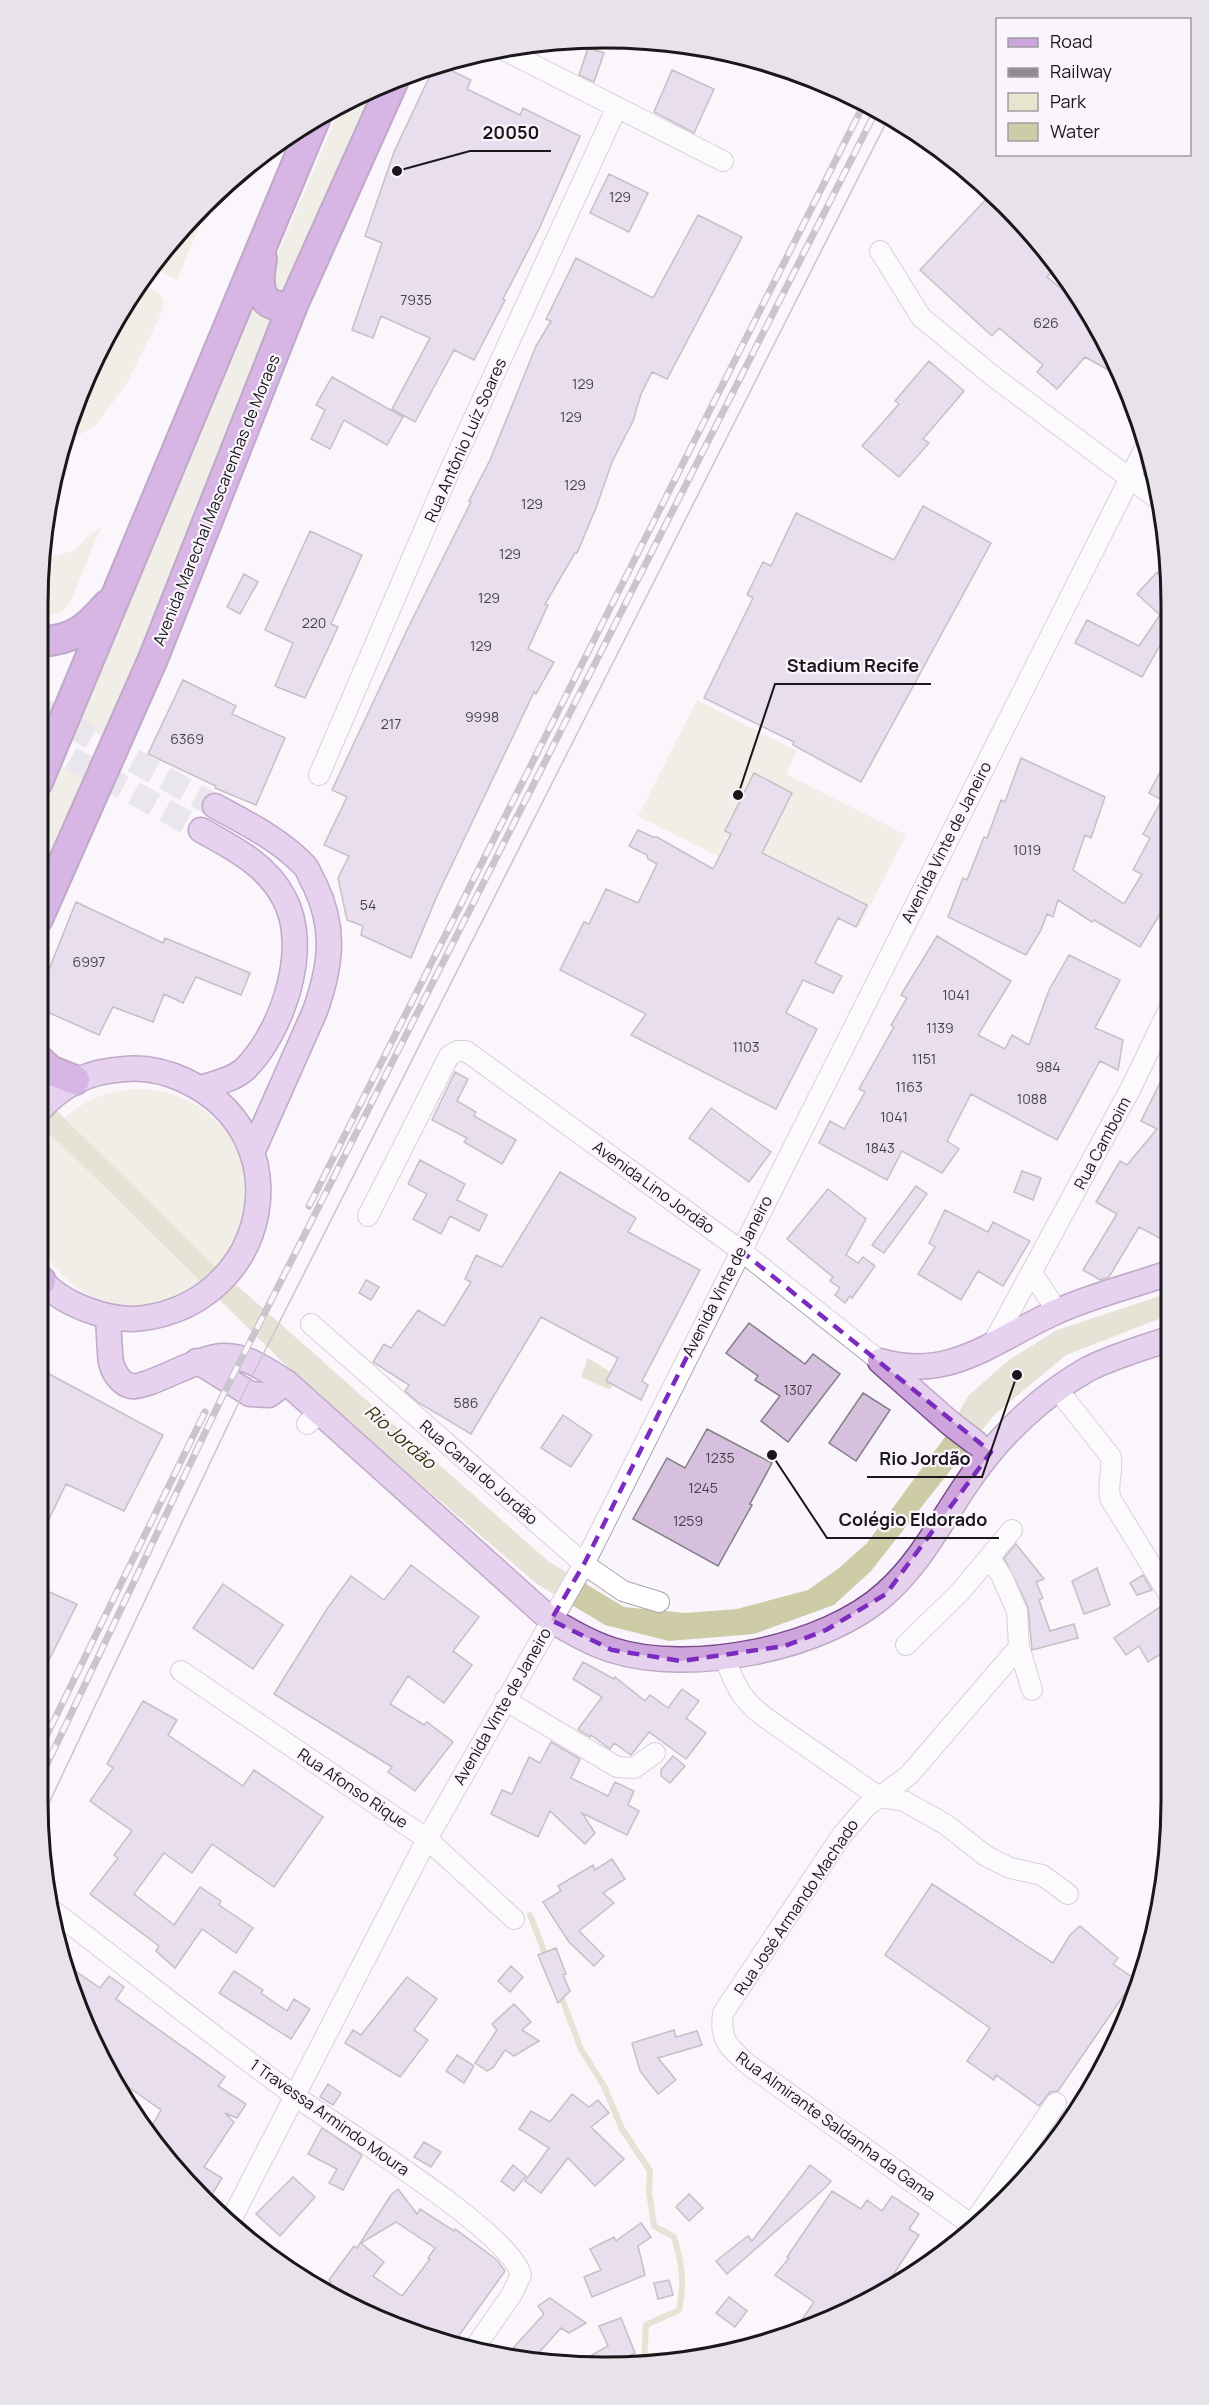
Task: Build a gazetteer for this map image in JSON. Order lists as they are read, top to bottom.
{
  "streets": {
    "highway": ["Avenida Marechal Mascarenhas de Moraes"],
    "main road": ["Avenida Lino Jordão"],
    "street": [
      "Rua Antônio Luíz Soares",
      "Avenida Vinte de Janeiro",
      "Rua Camboim",
      "Rua Canal do Jordão",
      "Rua Afonso Rique",
      "Rua José Armando Machado",
      "1 Travessa Armindo Moura",
      "Rua Almirante Saldanha da Gama"
    ]
  },
  "crossings": [
    ["Avenida Vinte de Janeiro", "Avenida Lino Jordão"],
    ["Avenida Vinte de Janeiro", "Rua Canal do Jordão"],
    ["Avenida Vinte de Janeiro", "Rua Afonso Rique"],
    ["Avenida Vinte de Janeiro", "1 Travessa Armindo Moura"],
    ["Rua José Armando Machado", "Rua Almirante Saldanha da Gama"]
  ],
  "water": ["Rio Jordão"],
  "places": [
    "20050",
    "Stadium Recife",
    "Rio Jordão",
    "Colégio Eldorado"
  ],
  "house_numbers": [
    "129",
    "7935",
    "626",
    "129",
    "129",
    "129",
    "129",
    "129",
    "129",
    "220",
    "129",
    "9998",
    "217",
    "6369",
    "1019",
    "54",
    "6997",
    "1041",
    "1139",
    "1103",
    "1151",
    "984",
    "1163",
    "1088",
    "1041",
    "1843",
    "1307",
    "586",
    "1235",
    "1245",
    "1259"
  ],
  "legend": [
    "Road",
    "Railway",
    "Park",
    "Water"
  ]
}
